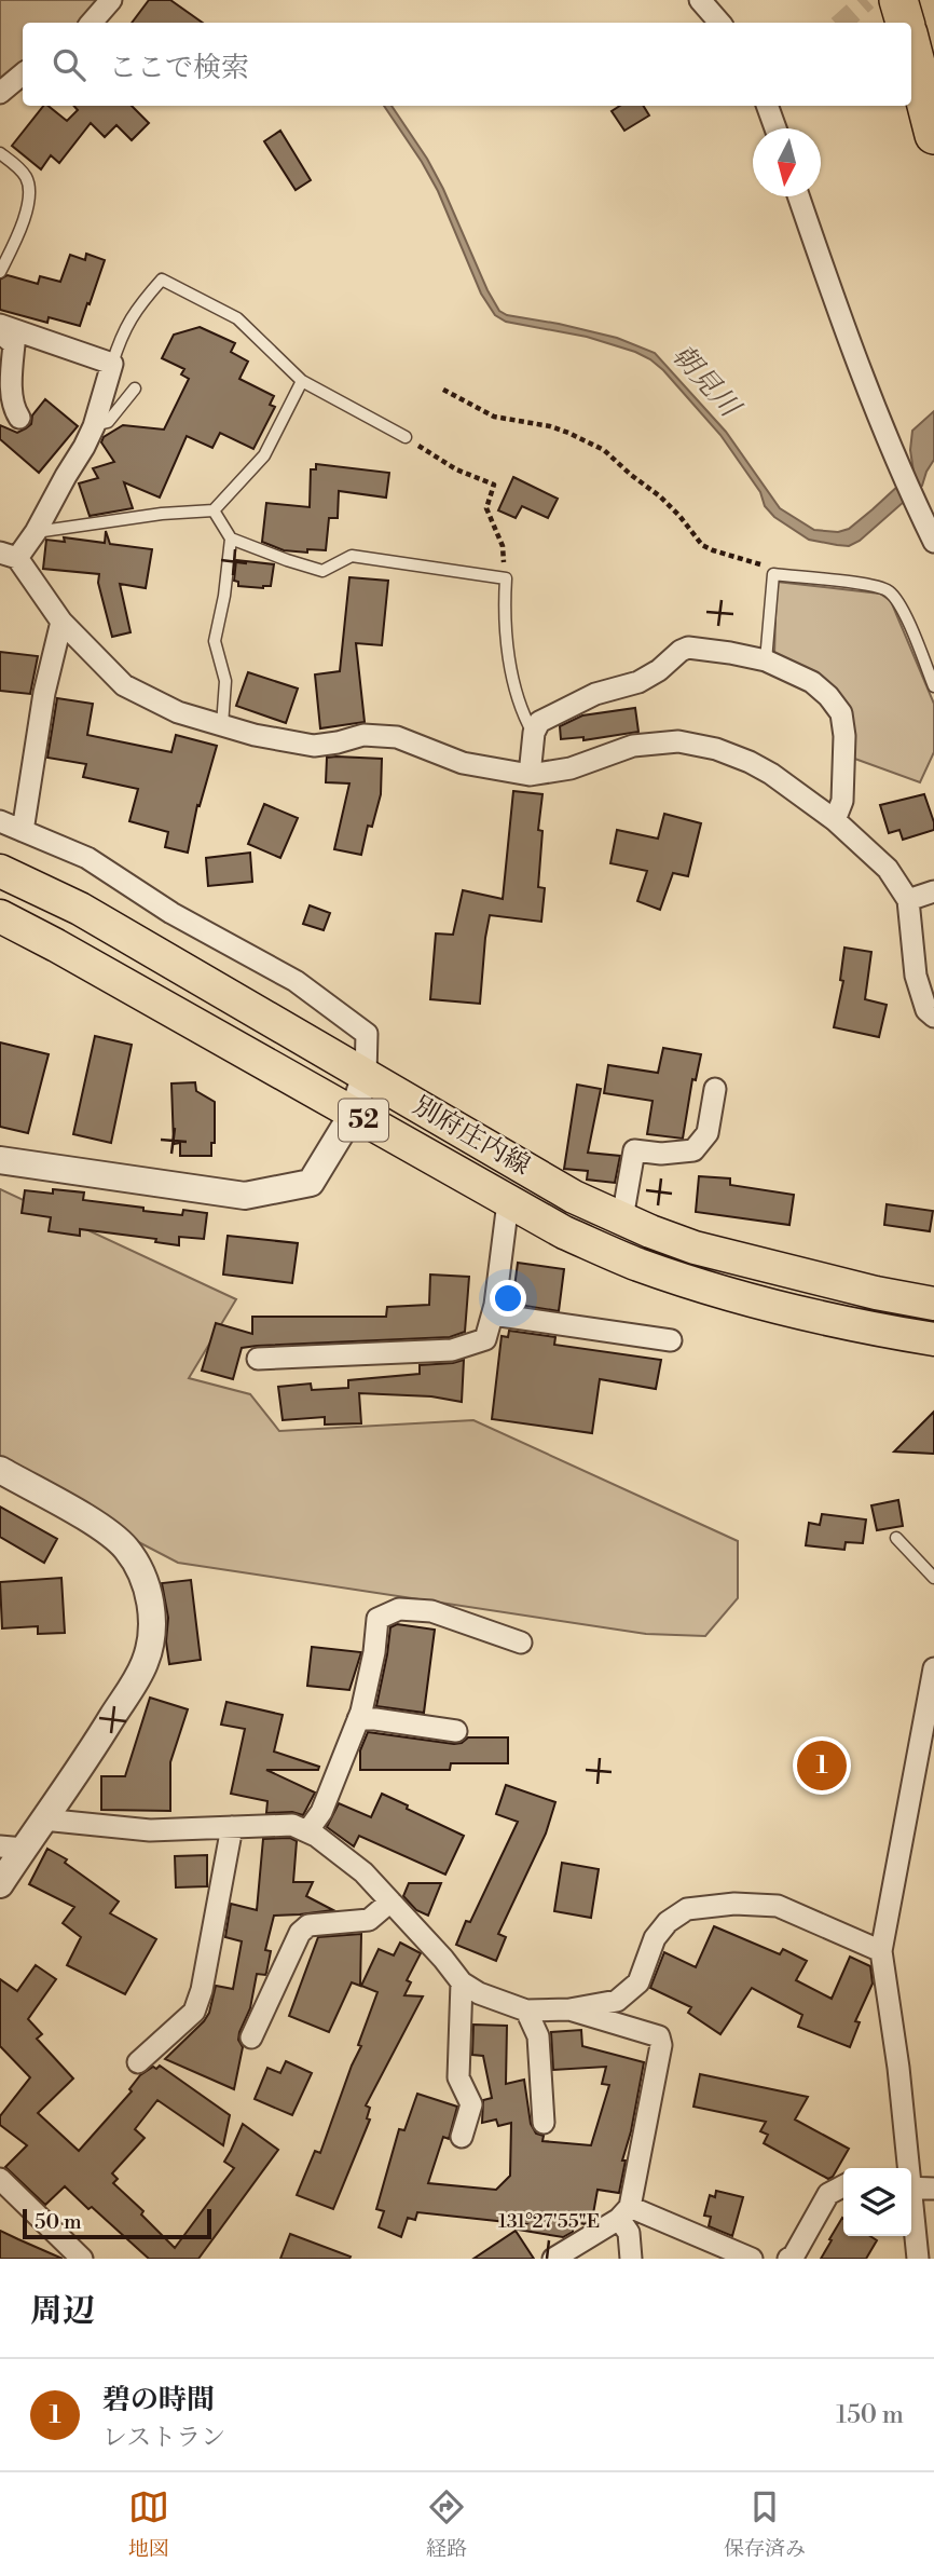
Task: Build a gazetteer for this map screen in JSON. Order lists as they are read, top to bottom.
{
  "streets": {
    "main road": ["52", "別府庄内線"]
  },
  "water": ["朝見川"],
  "scale_bar": "50 m",
  "north": "bottom",
  "page": {
    "search": "ここで検索",
    "pins": "1",
    "scale": "50 m",
    "heading": "周辺",
    "list": [
      {
        "mark": "1",
        "name": "碧の時間",
        "note": "レストラン",
        "value": "150 m"
      }
    ],
    "nav": ["地図", "経路", "保存済み"]
  },
  "coordinates": ["131°27'55\"E"]
}
